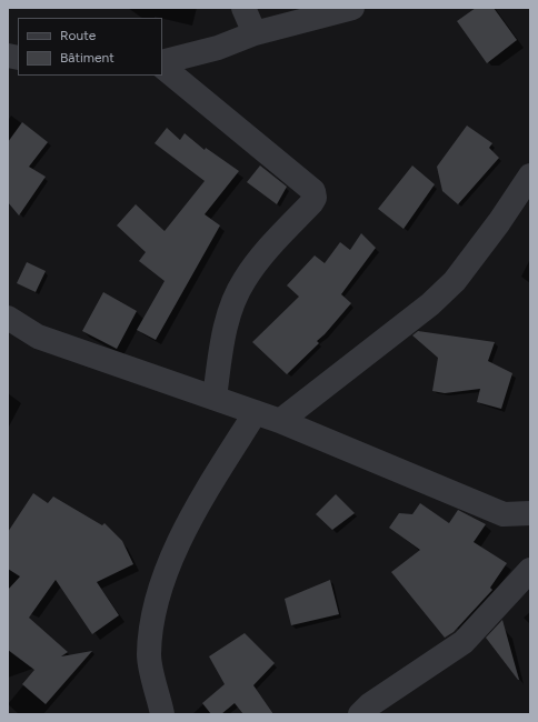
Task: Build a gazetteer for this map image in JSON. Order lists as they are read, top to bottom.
{
  "legend": ["Route", "Bâtiment"]
}
